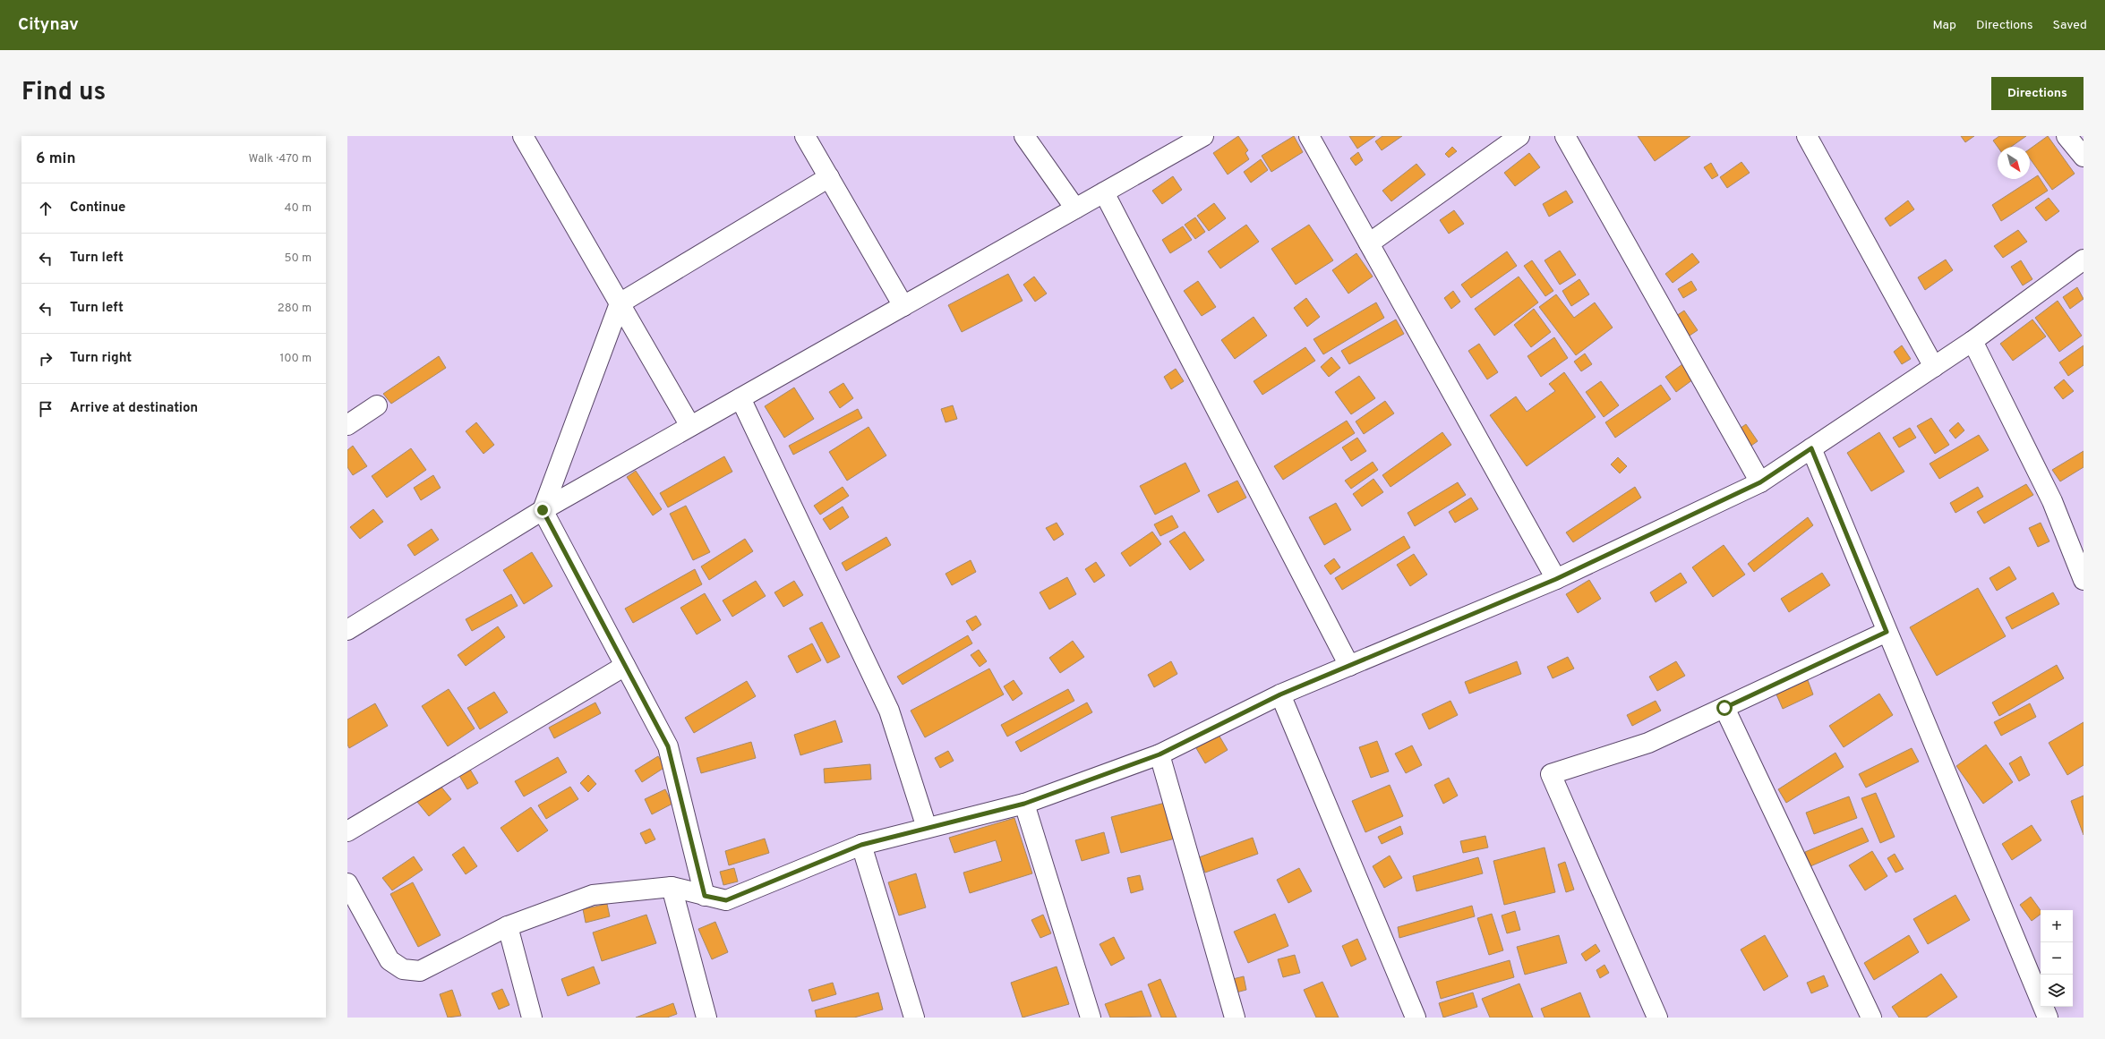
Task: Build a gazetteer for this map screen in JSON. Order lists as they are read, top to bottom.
{
  "north": "bottom right",
  "page": {
    "header": "Citynav",
    "nav": ["Map", "Directions", "Saved"],
    "title": "Find us",
    "buttons": "Directions",
    "heading": ["6 min", "Walk · 470 m"],
    "list": [
      ["Continue", "40 m"],
      ["Turn left", "50 m"],
      ["Turn left", "280 m"],
      ["Turn right", "100 m"],
      "Arrive at destination"
    ],
    "map_buttons": ["+", "−"]
  }
}
